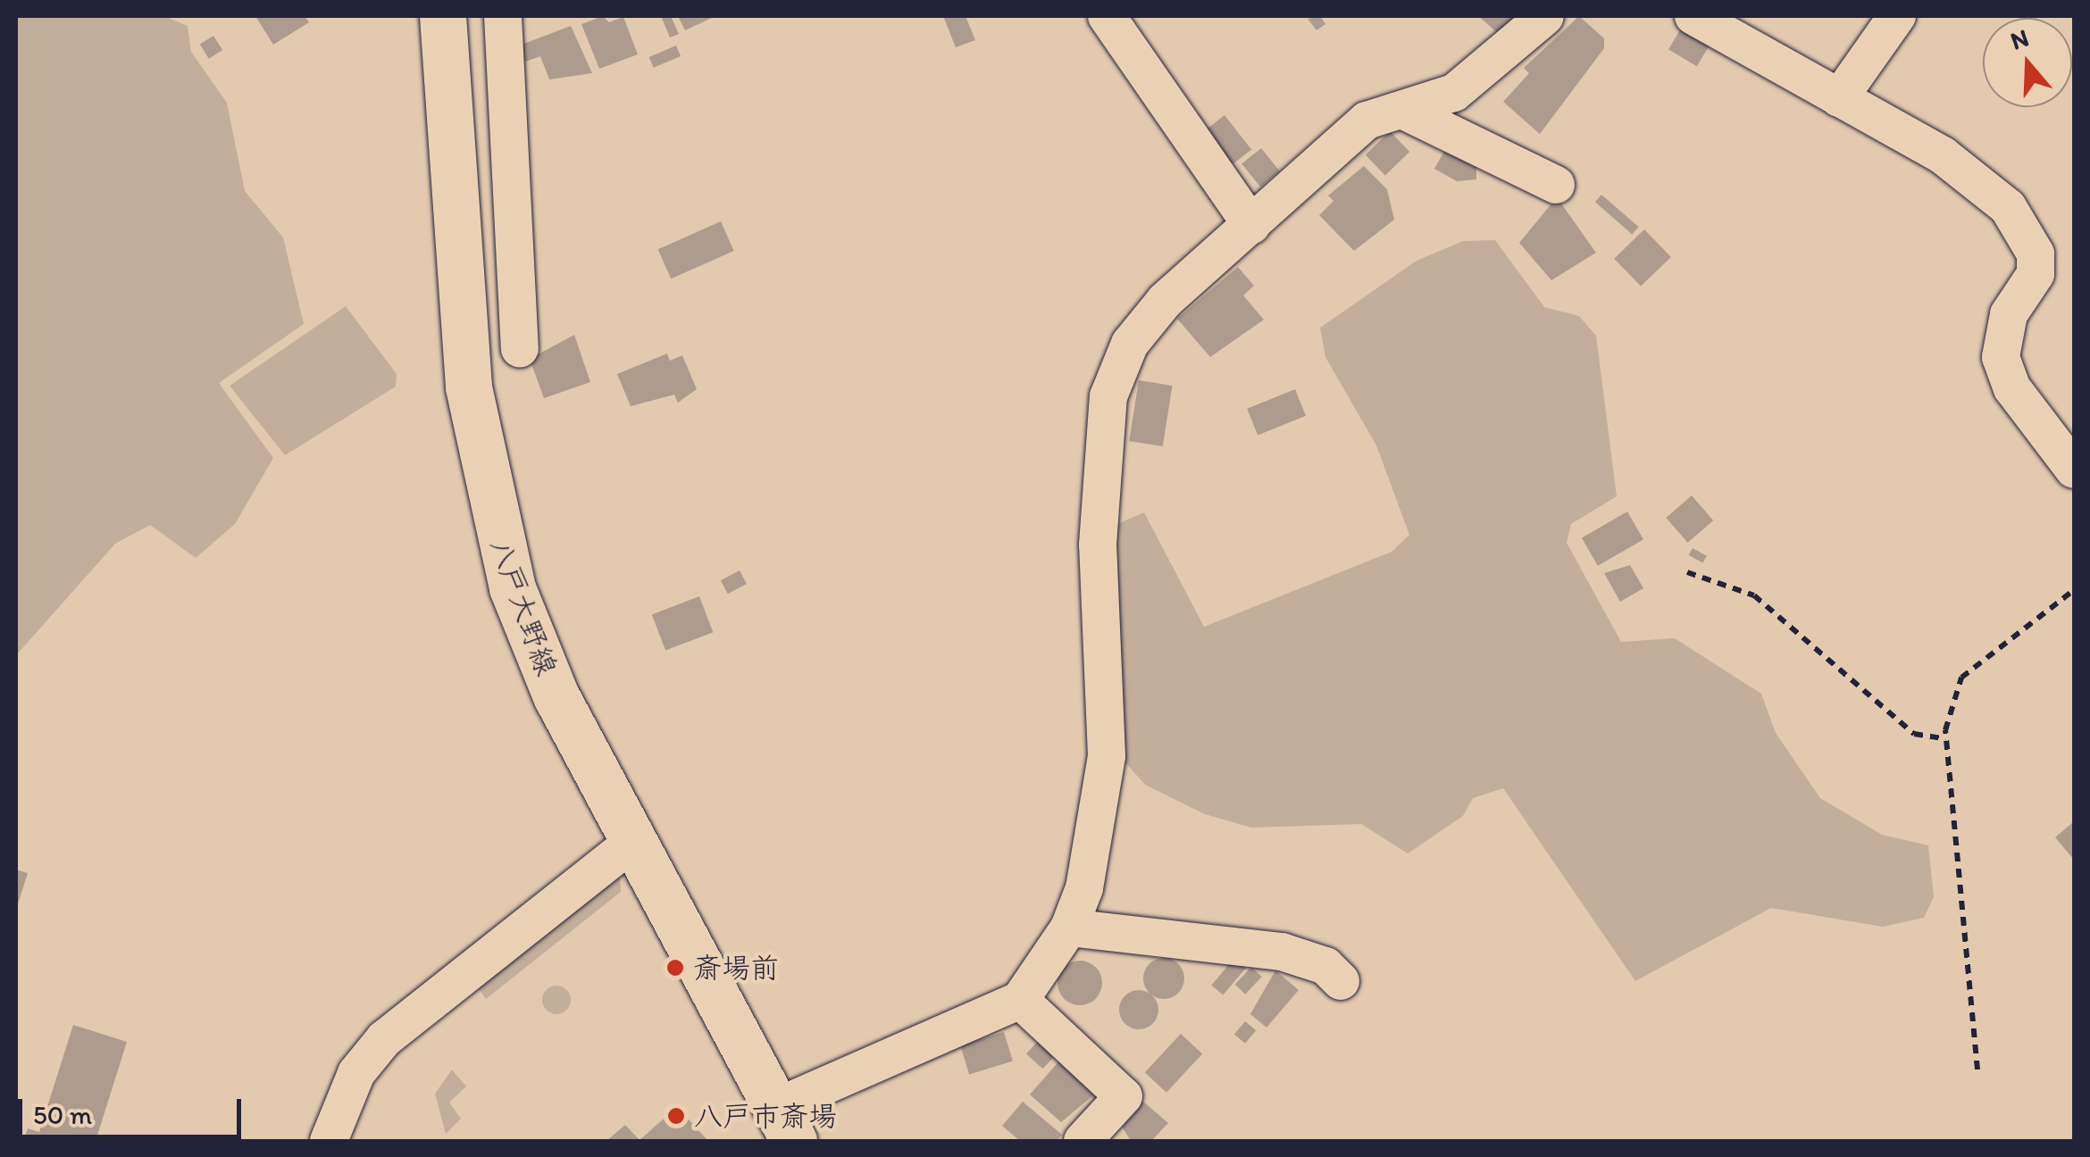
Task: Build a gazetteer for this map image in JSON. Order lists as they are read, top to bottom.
{
  "streets": {
    "main road": ["八戸大野線"]
  },
  "places": ["斎場前", "八戸市斎場"],
  "scale_bar": "50 m",
  "north": "top"
}
